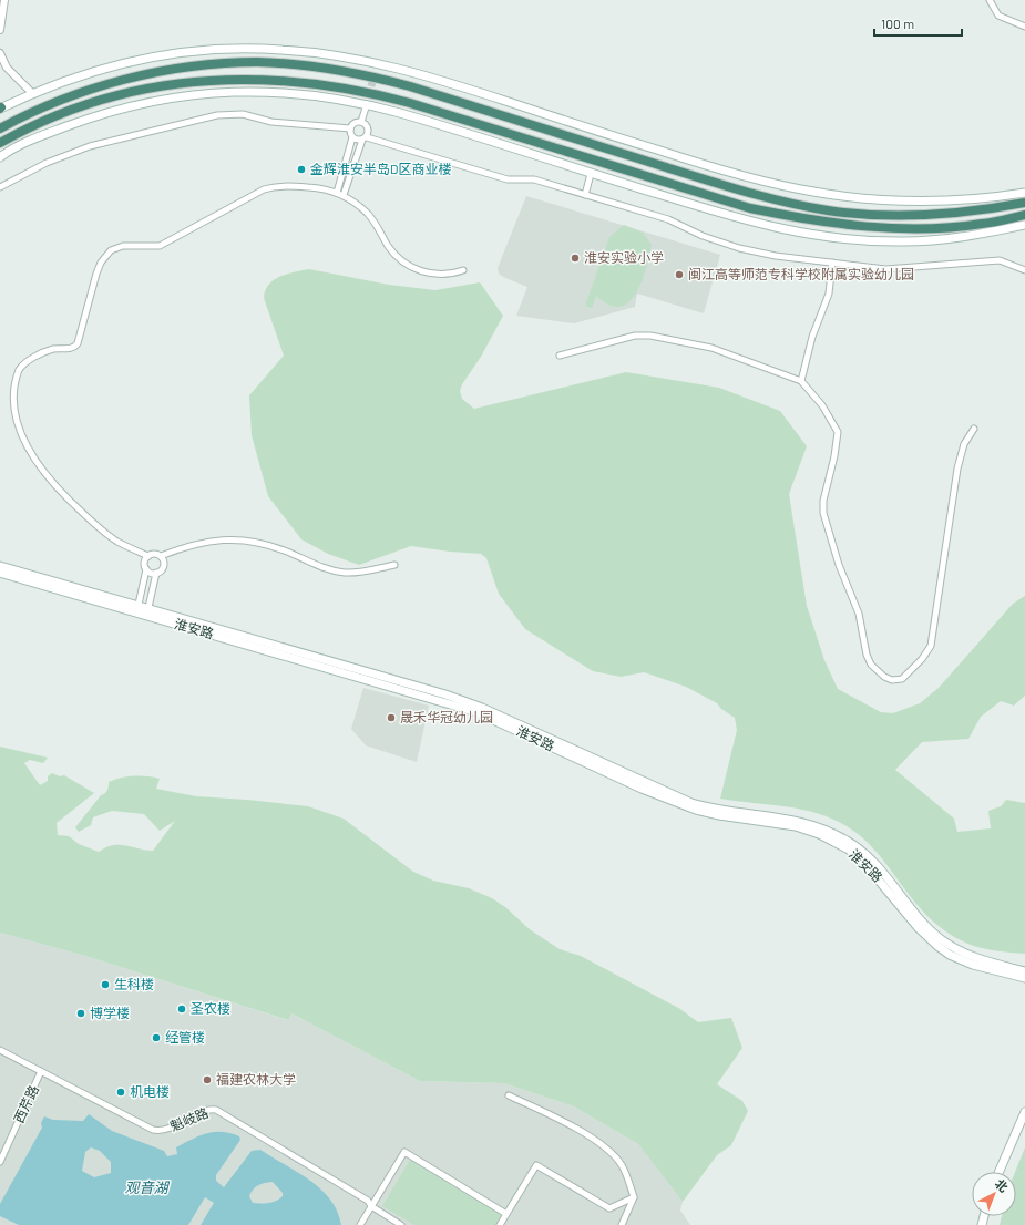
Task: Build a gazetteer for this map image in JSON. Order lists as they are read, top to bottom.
{
  "streets": {
    "main road": ["淮安路"],
    "street": ["西芹路", "魁岐路"]
  },
  "crossings": [
    ["西芹路", "魁岐路"]
  ],
  "water": ["观音湖"],
  "places": [
    "金辉淮安半岛D区商业楼",
    "淮安实验小学",
    "闽江高等师范专科学校附属实验幼儿园",
    "晟禾华冠幼儿园",
    "生科楼",
    "圣农楼",
    "博学楼",
    "经管楼",
    "福建农林大学",
    "机电楼"
  ],
  "scale_bar": "100 m",
  "north": "top right"
}
